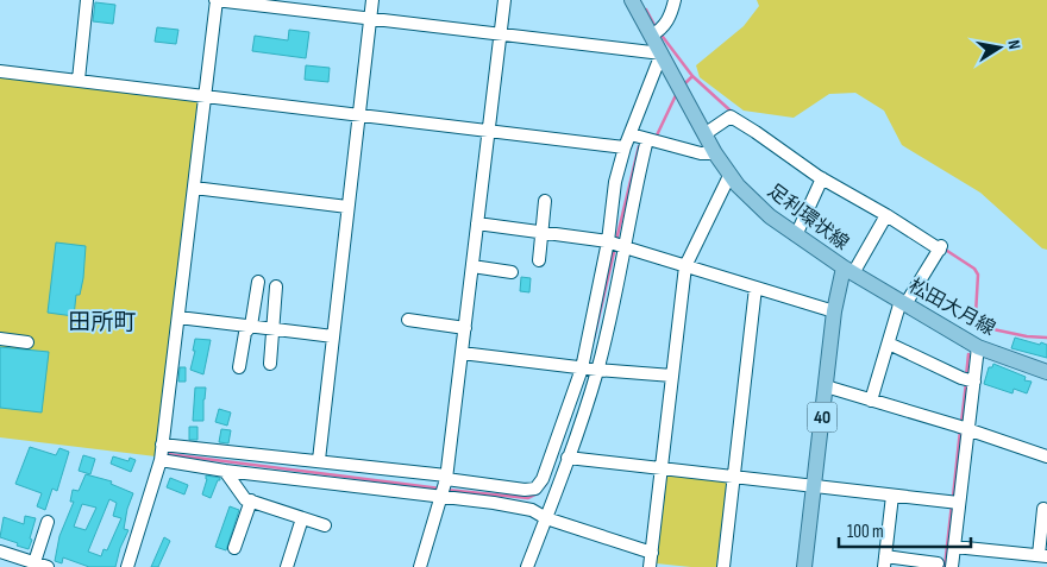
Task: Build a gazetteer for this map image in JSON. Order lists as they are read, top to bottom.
{
  "streets": {
    "main road": ["足利環状線", "松田大月線", "40"]
  },
  "crossings": [
    ["足利環状線", "松田大月線"]
  ],
  "districts": ["田所町"],
  "scale_bar": "100 m",
  "north": "right"
}
